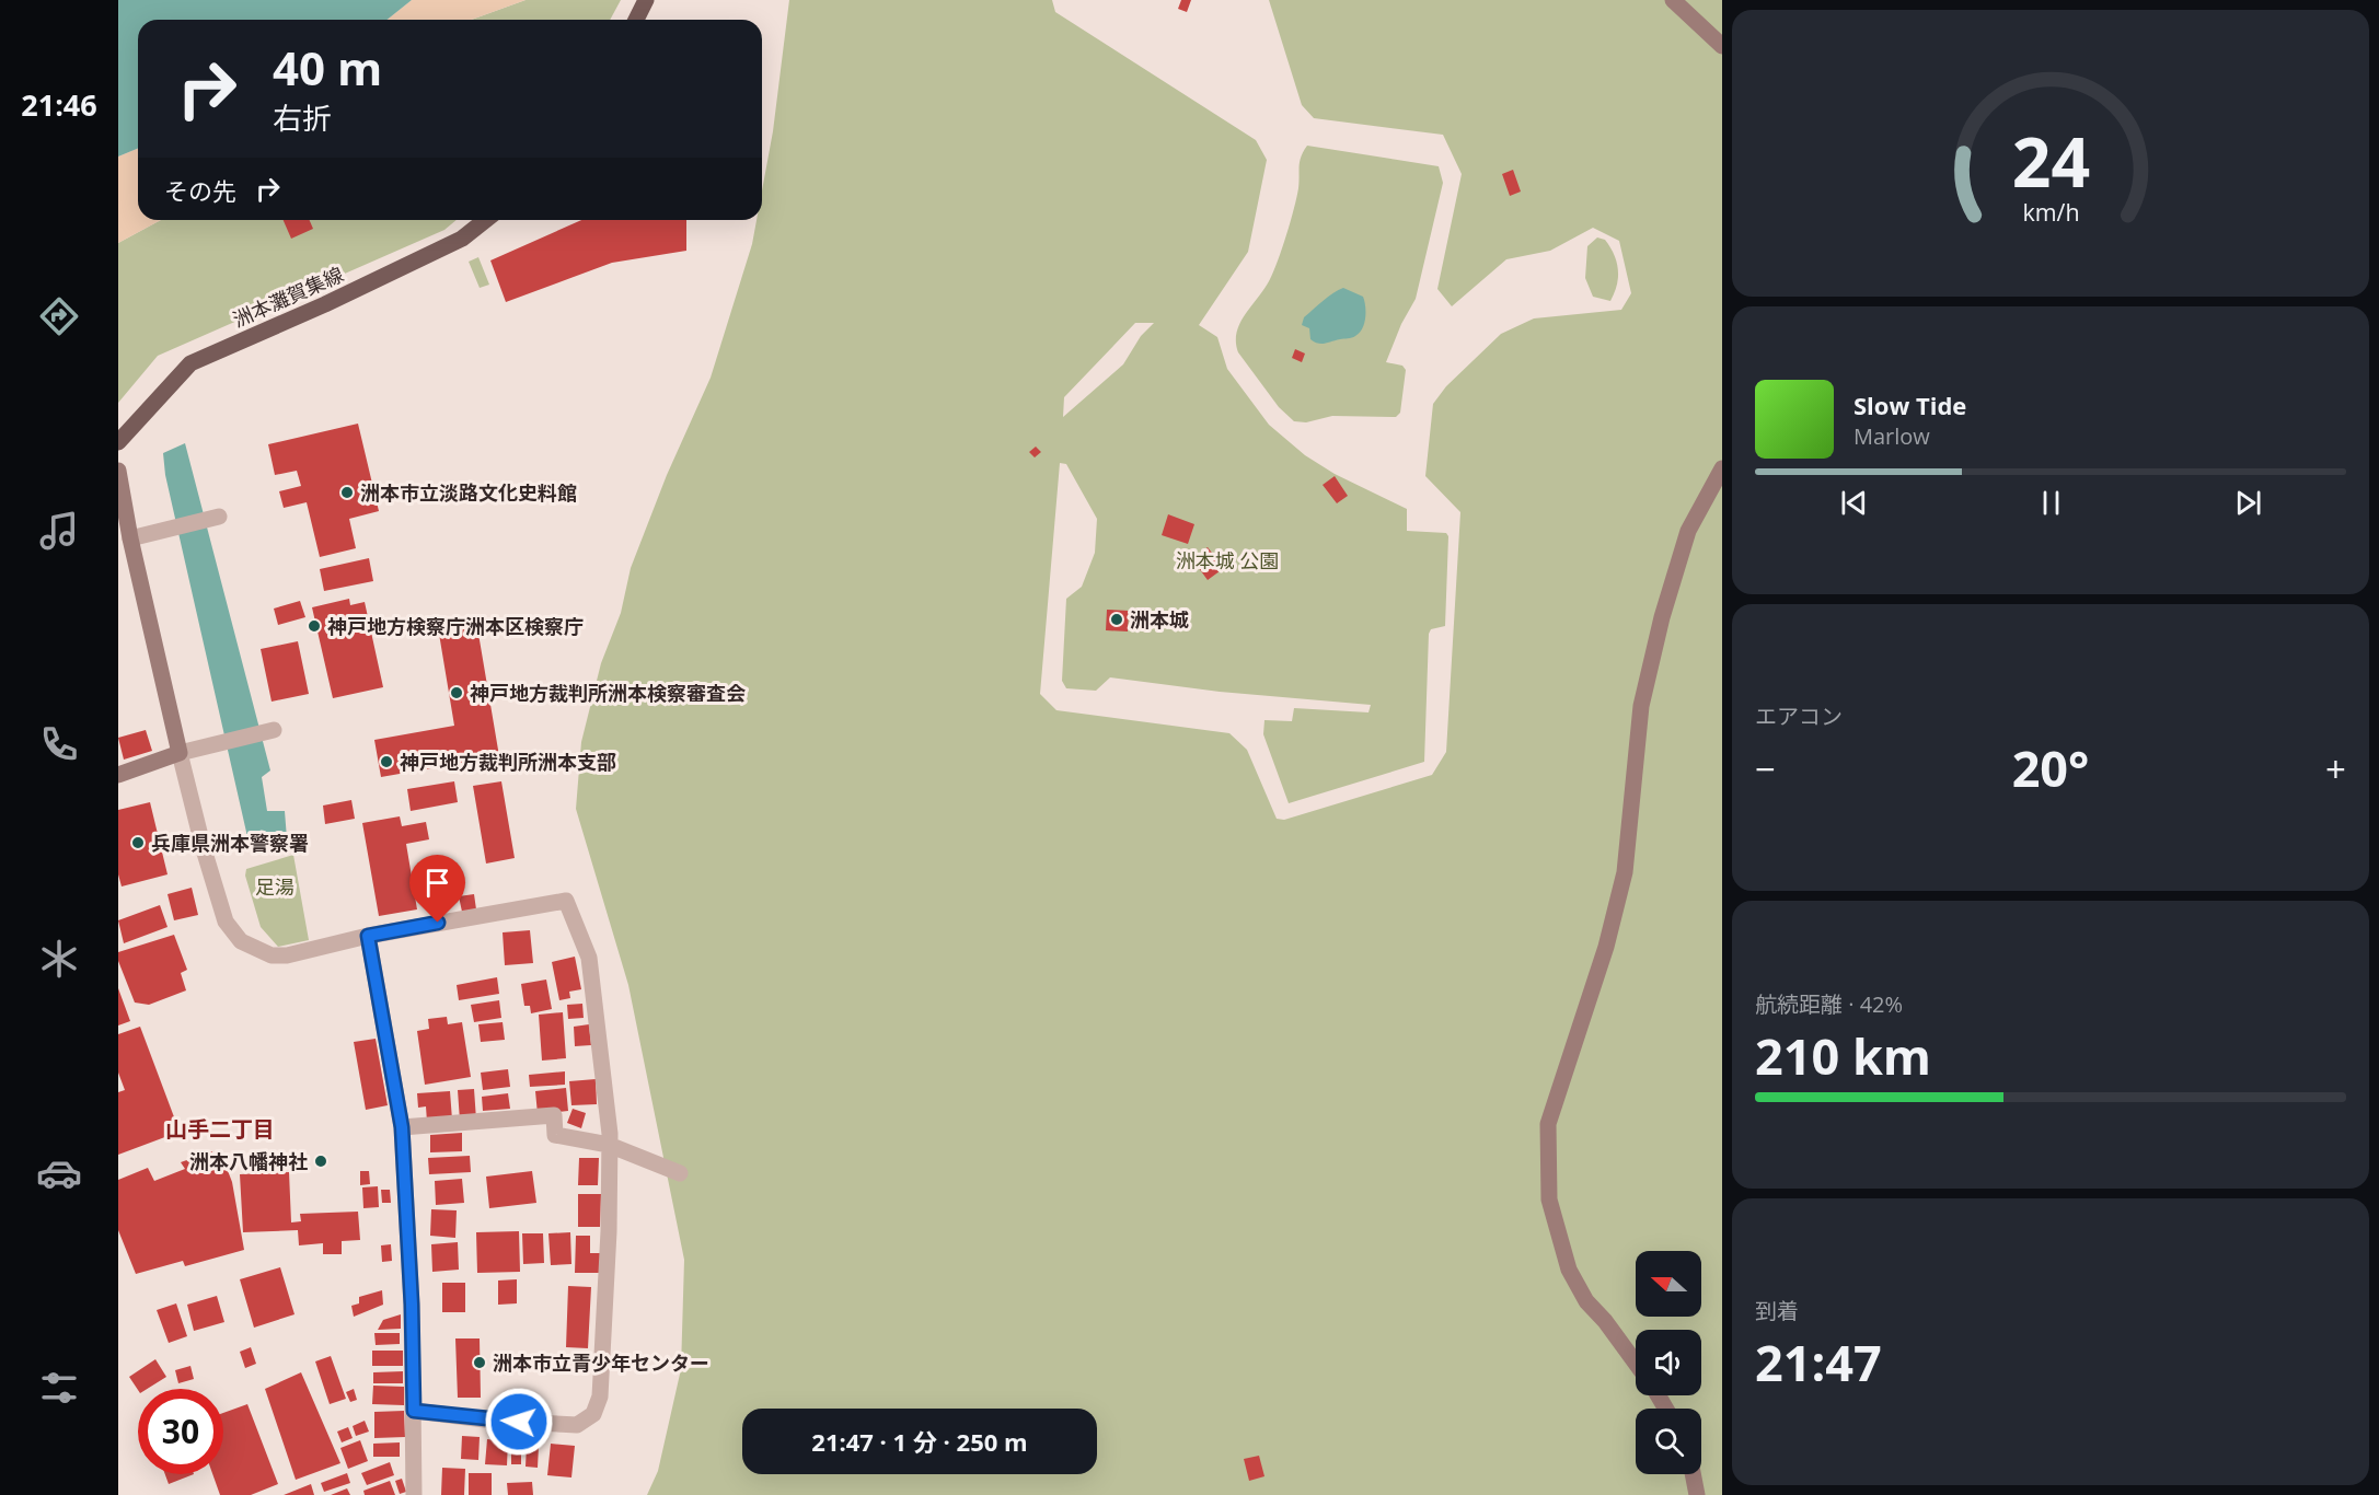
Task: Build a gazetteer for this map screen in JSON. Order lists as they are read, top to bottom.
{
  "streets": {
    "main road": ["洲本灘賀集線"]
  },
  "districts": ["山手二丁目"],
  "parks": ["洲本城 公園", "足湯"],
  "places": [
    "洲本市立淡路文化史料館",
    "洲本城",
    "神戸地方検察庁洲本区検察庁",
    "神戸地方裁判所洲本検察審査会",
    "神戸地方裁判所洲本支部",
    "兵庫県洲本警察署",
    "洲本八幡神社",
    "洲本市立青少年センター"
  ],
  "north": "left",
  "page": {
    "tabs": "21:46",
    "turn": ["40 m", "右折"],
    "then": "その先",
    "song": ["Slow Tide", "Marlow"],
    "tile": [
      "エアコン",
      ["航続距離 · 42%", "210 km"],
      ["到着", "21:47"]
    ],
    "heat": ["−", "20°", "+"],
    "limit": "30",
    "trip": "21:47 · 1 分 · 250 m",
    "gauge": ["24", "km/h"]
  }
}
